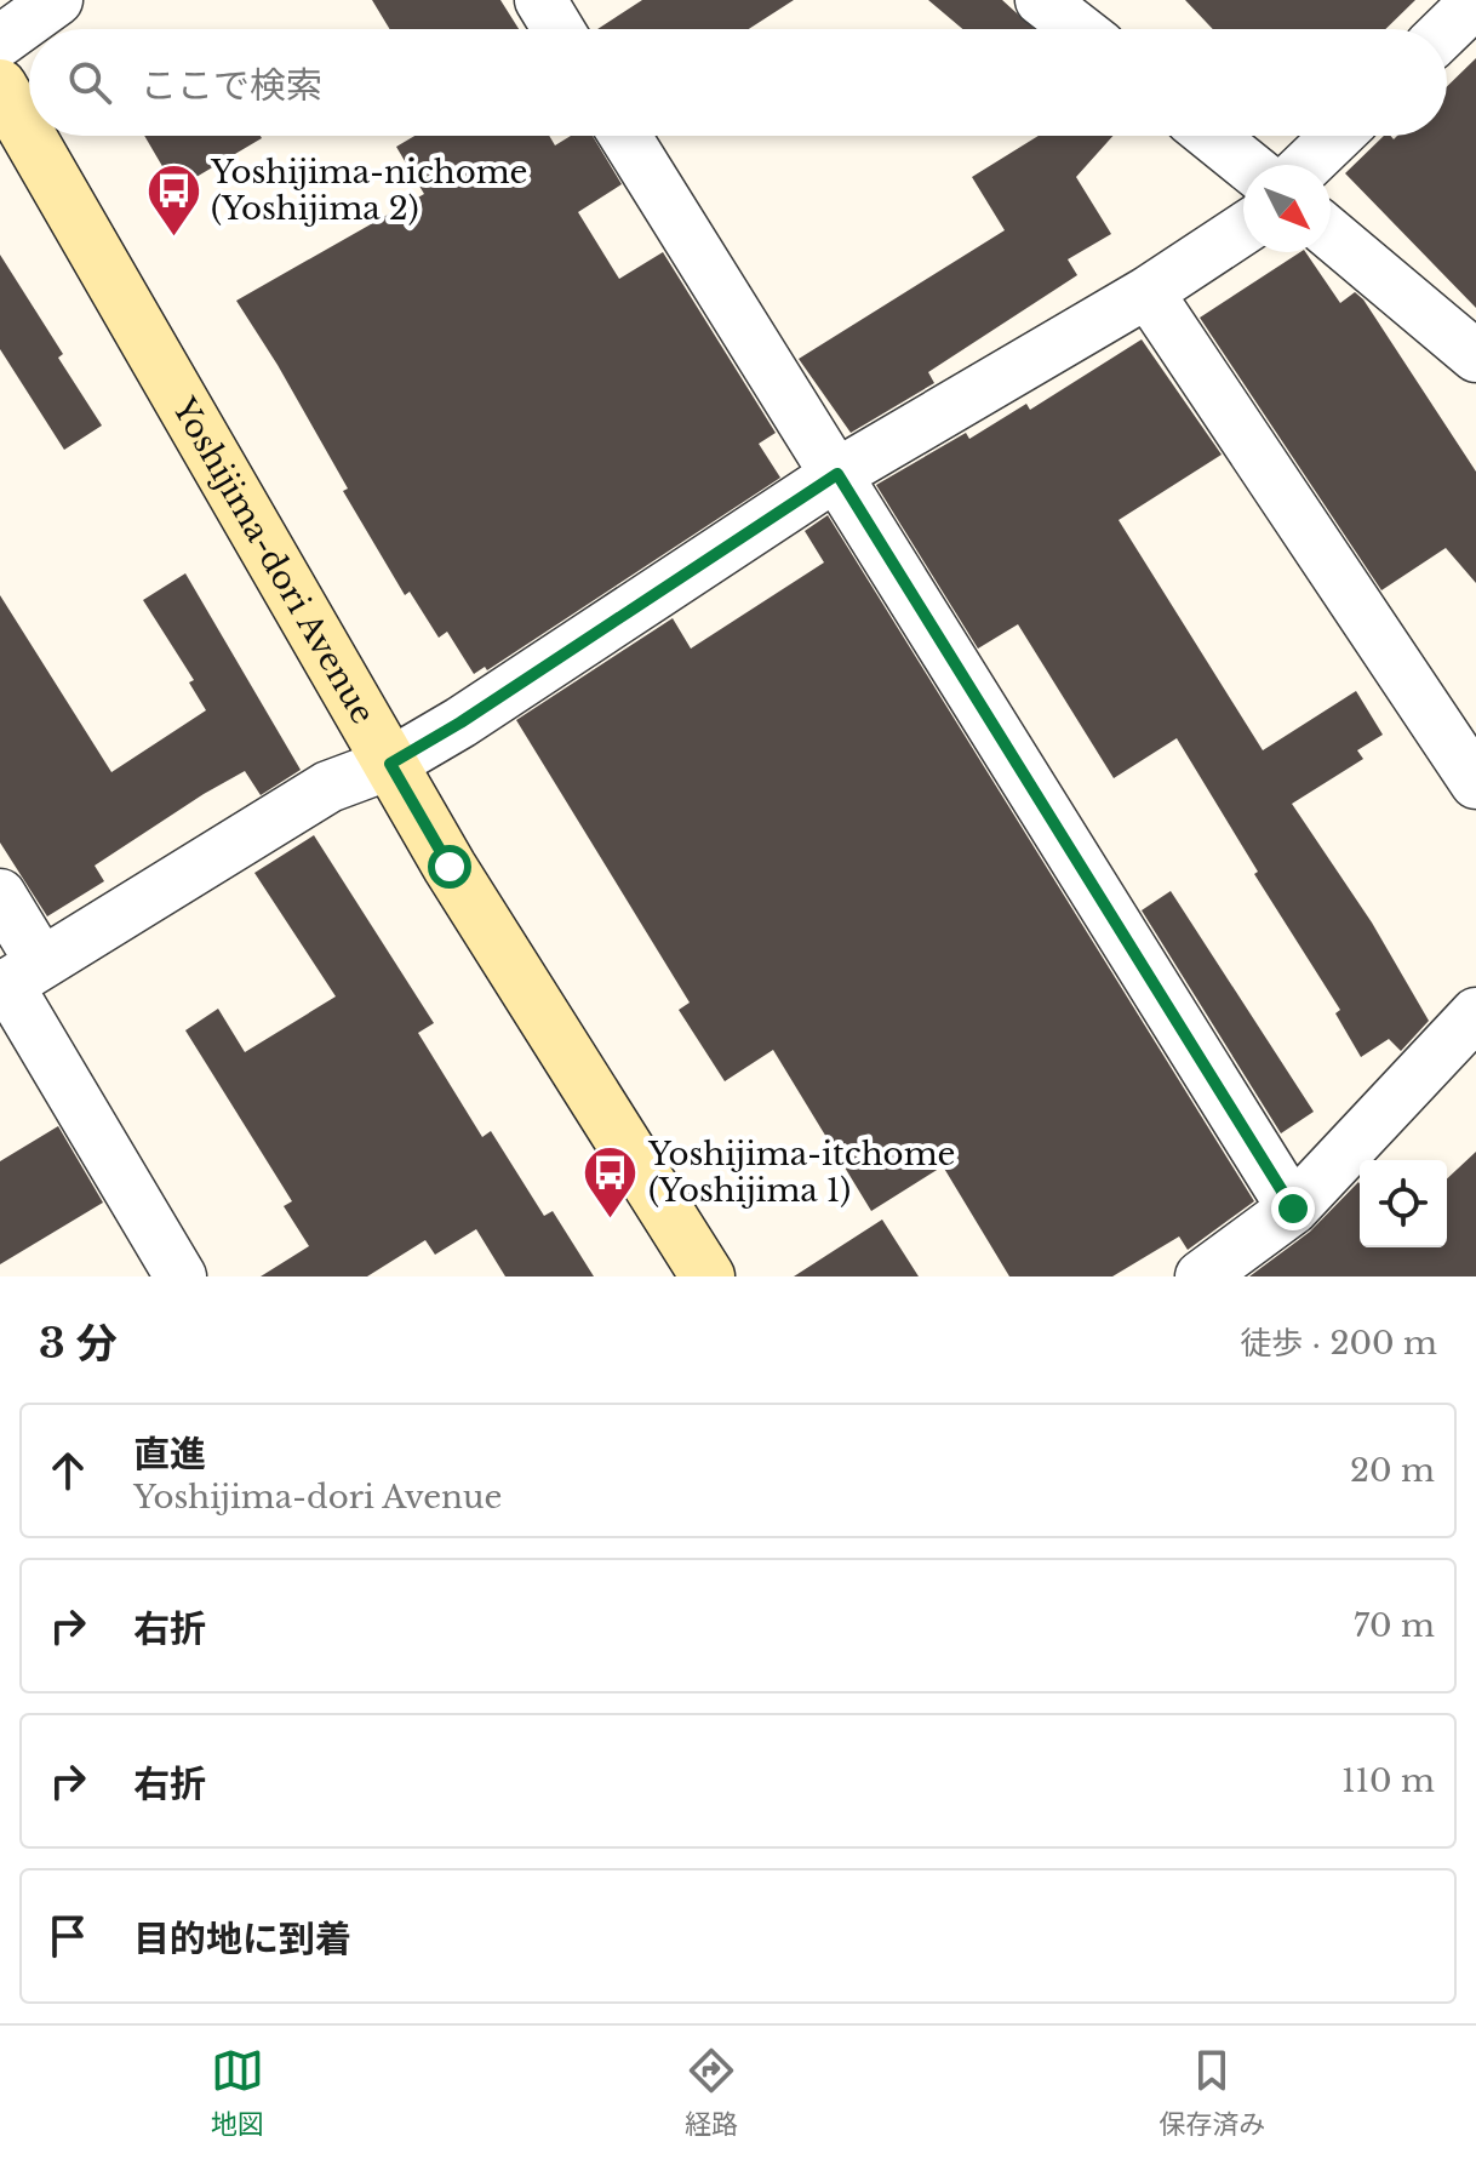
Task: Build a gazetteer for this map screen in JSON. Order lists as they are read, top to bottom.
{
  "streets": {
    "street": ["Yoshijima-dori Avenue"]
  },
  "places": {
    "bus stop": ["Yoshijima-nichome (Yoshijima 2)", "Yoshijima-itchome (Yoshijima 1)"]
  },
  "north": "bottom right",
  "page": {
    "search": "ここで検索",
    "heading": ["3 分", "徒歩 · 200 m"],
    "list": [
      ["直進", "Yoshijima-dori Avenue", "20 m"],
      ["右折", "70 m"],
      ["右折", "110 m"],
      "目的地に到着"
    ],
    "nav": ["地図", "経路", "保存済み"]
  }
}
